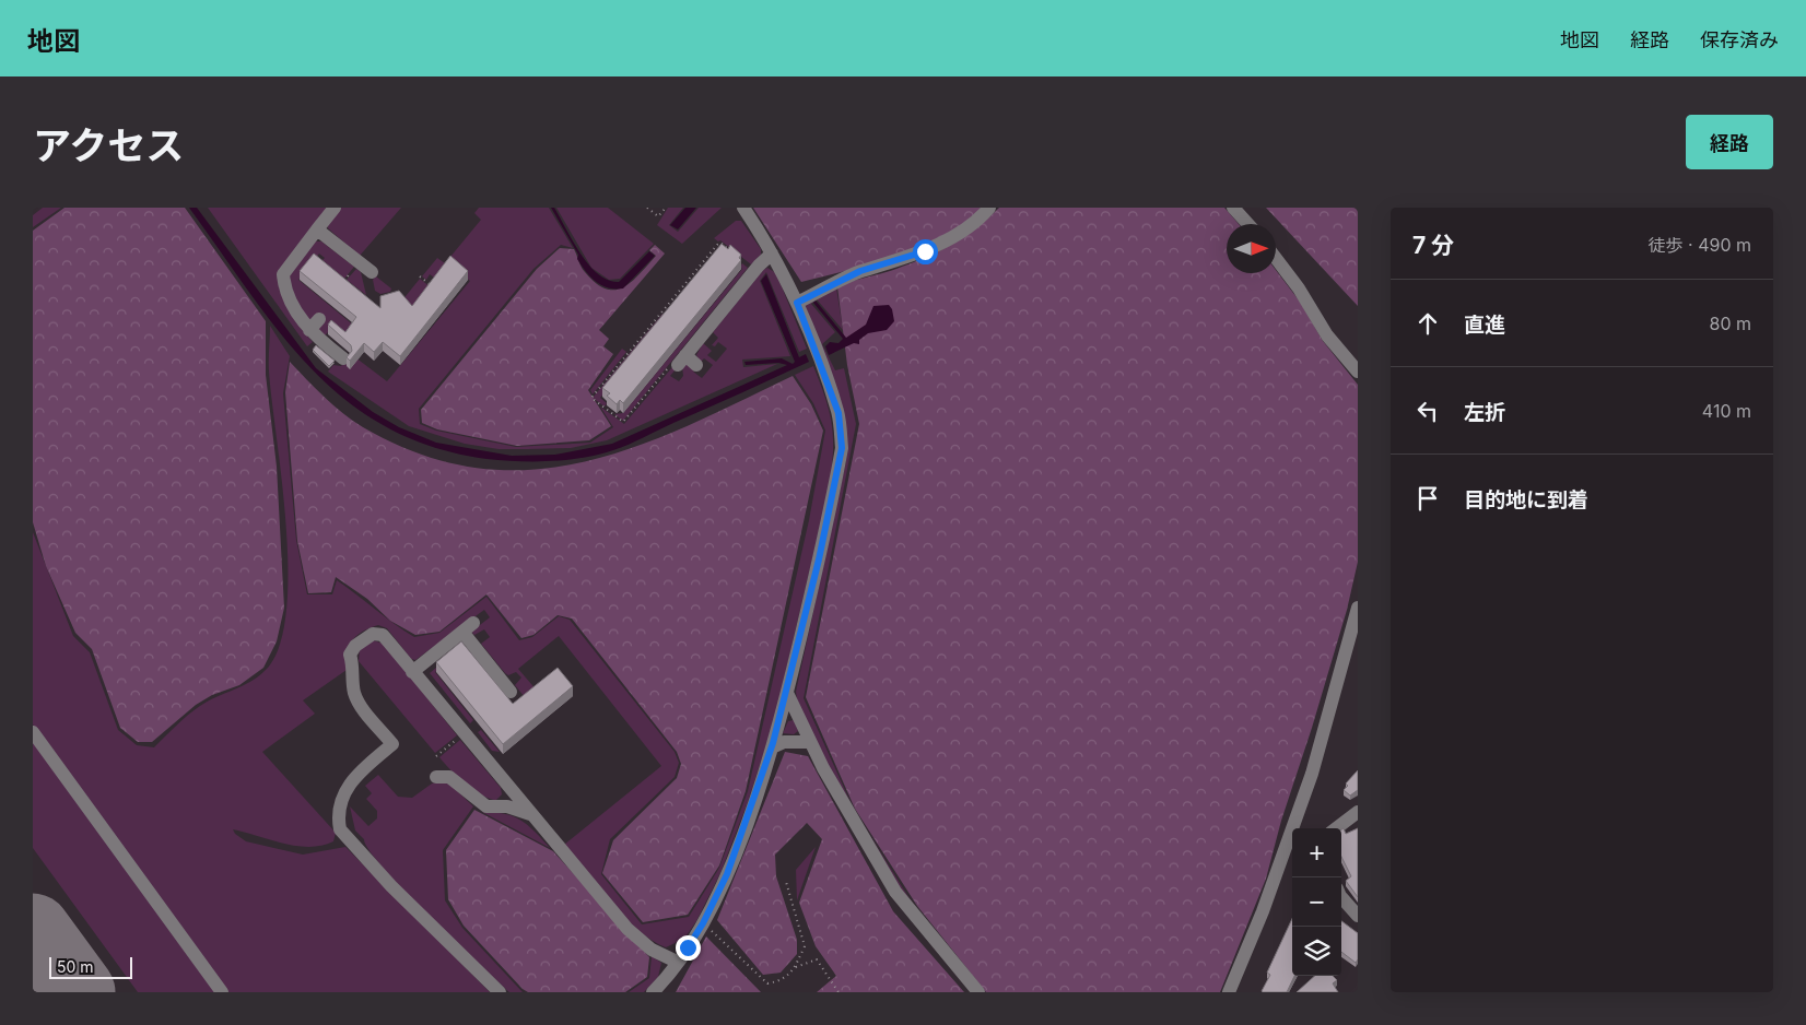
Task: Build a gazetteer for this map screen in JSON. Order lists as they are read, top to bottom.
{
  "scale_bar": "50 m",
  "north": "right",
  "page": {
    "header": "地図",
    "nav": ["地図", "経路", "保存済み"],
    "title": "アクセス",
    "buttons": "経路",
    "heading": ["7 分", "徒歩 · 490 m"],
    "list": [
      ["直進", "80 m"],
      ["左折", "410 m"],
      "目的地に到着"
    ],
    "map_buttons": ["+", "−"],
    "scale": "50 m"
  }
}
